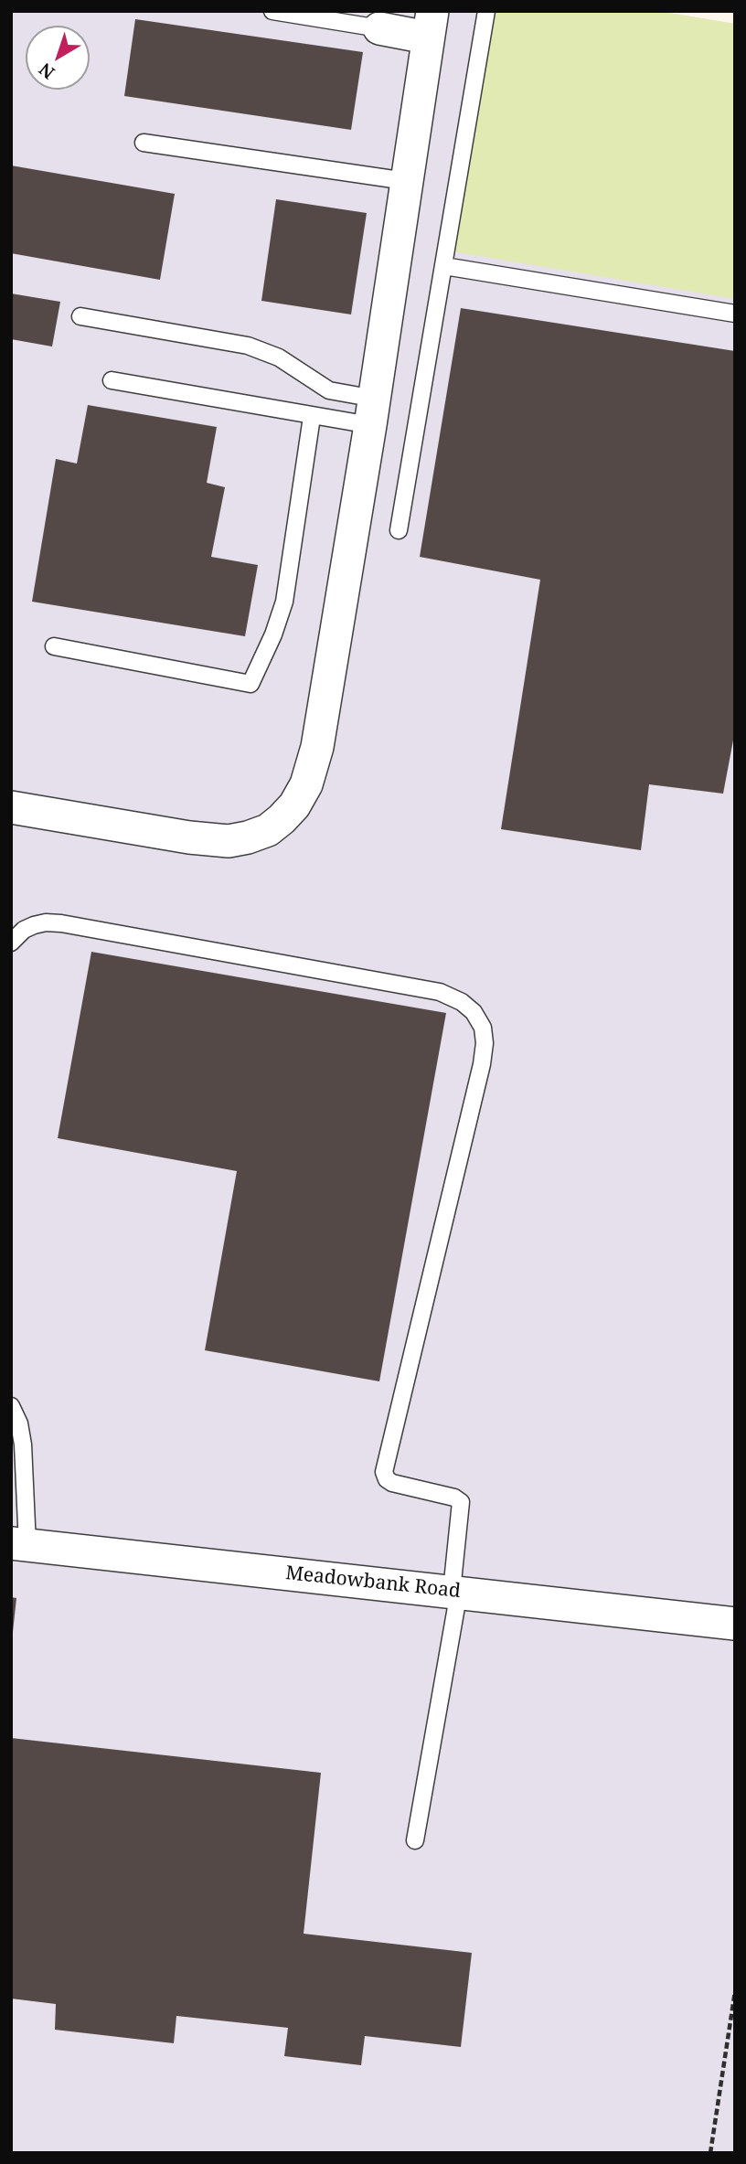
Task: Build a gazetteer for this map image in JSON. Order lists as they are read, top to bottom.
{
  "streets": {
    "street": ["Meadowbank Road"]
  },
  "north": "bottom left"
}
